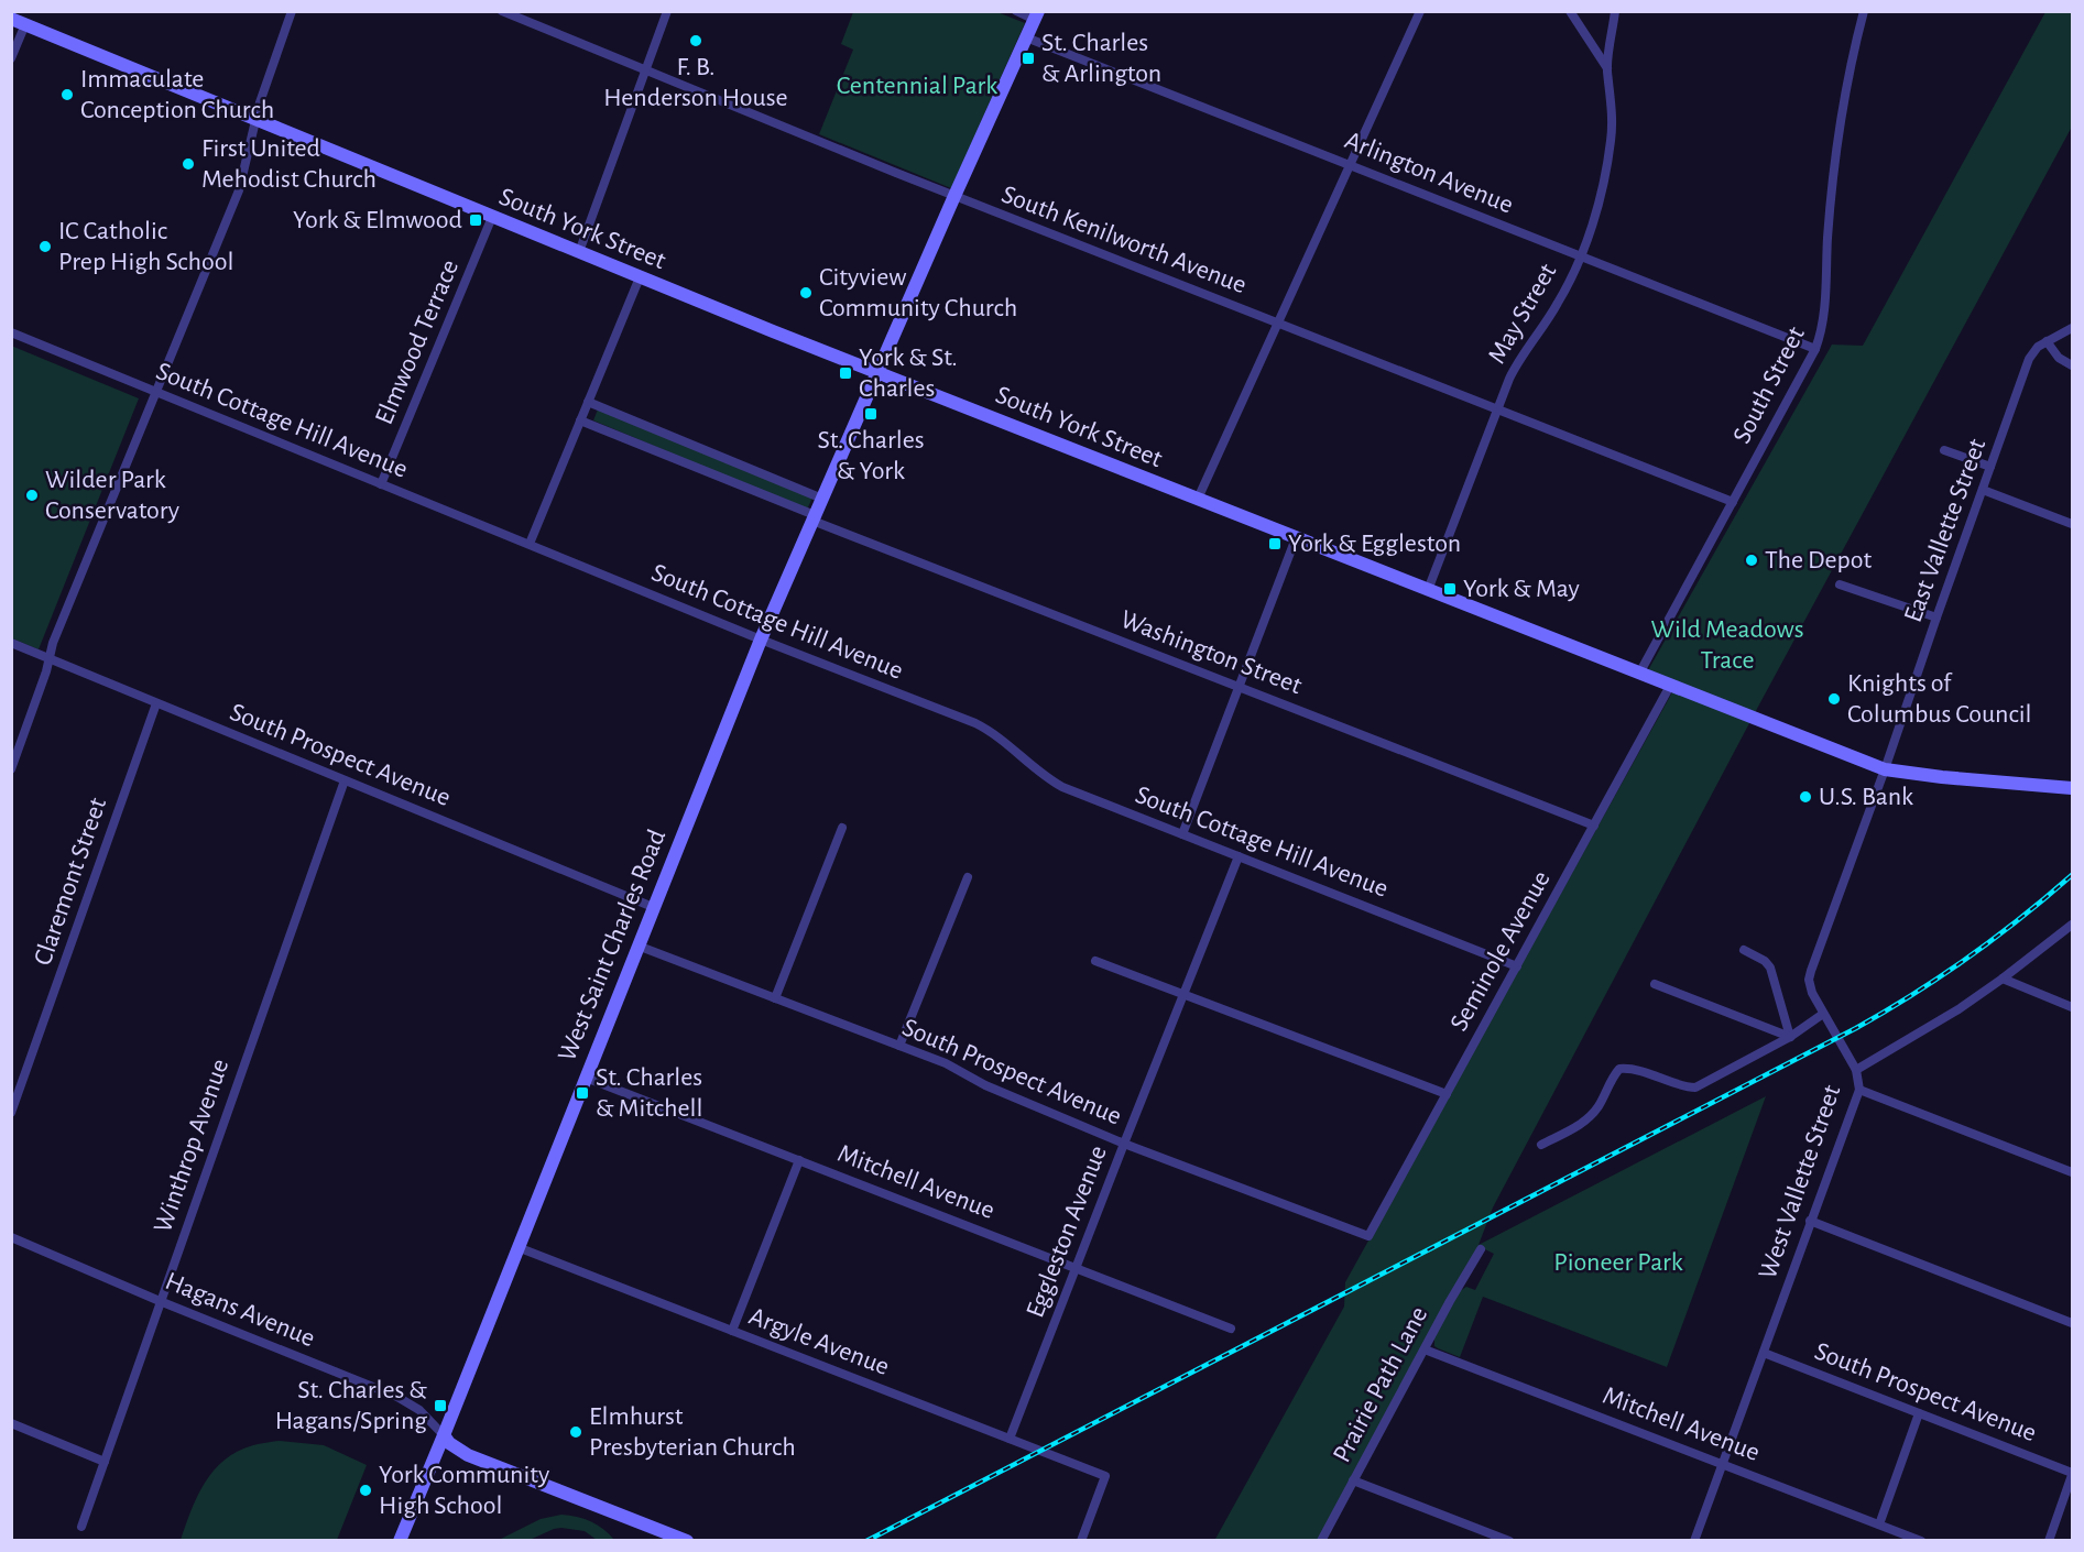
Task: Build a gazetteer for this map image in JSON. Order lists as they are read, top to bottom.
{
  "streets": {
    "main road": ["South York Street", "West Saint Charles Road"],
    "street": [
      "Arlington Avenue",
      "South Kenilworth Avenue",
      "May Street",
      "Elmwood Terrace",
      "South Street",
      "South Cottage Hill Avenue",
      "East Vallette Street",
      "Washington Street",
      "South Prospect Avenue",
      "Claremont Street",
      "Seminole Avenue",
      "Winthrop Avenue",
      "Mitchell Avenue",
      "West Vallette Street",
      "Eggleston Avenue",
      "Hagans Avenue",
      "Argyle Avenue",
      "Prairie Path Lane"
    ]
  },
  "crossings": [
    ["Arlington Avenue", "May Street"],
    ["Arlington Avenue", "South Street"],
    ["Arlington Avenue", "West Saint Charles Road"],
    ["South York Street", "May Street"],
    ["South York Street", "Elmwood Terrace"],
    ["South York Street", "South Street"],
    ["South York Street", "East Vallette Street"],
    ["South York Street", "West Saint Charles Road"],
    ["South York Street", "Seminole Avenue"],
    ["South York Street", "West Vallette Street"],
    ["South Kenilworth Avenue", "May Street"],
    ["South Kenilworth Avenue", "South Street"],
    ["South Kenilworth Avenue", "West Saint Charles Road"],
    ["Elmwood Terrace", "South Cottage Hill Avenue"],
    ["South Cottage Hill Avenue", "West Saint Charles Road"],
    ["South Cottage Hill Avenue", "Seminole Avenue"],
    ["South Cottage Hill Avenue", "Eggleston Avenue"],
    ["East Vallette Street", "West Vallette Street"],
    ["Washington Street", "West Saint Charles Road"],
    ["Washington Street", "Seminole Avenue"],
    ["South Prospect Avenue", "Claremont Street"],
    ["South Prospect Avenue", "West Saint Charles Road"],
    ["South Prospect Avenue", "Seminole Avenue"],
    ["South Prospect Avenue", "Winthrop Avenue"],
    ["South Prospect Avenue", "West Vallette Street"],
    ["South Prospect Avenue", "Eggleston Avenue"],
    ["West Saint Charles Road", "Mitchell Avenue"],
    ["West Saint Charles Road", "Hagans Avenue"],
    ["West Saint Charles Road", "Argyle Avenue"],
    ["Winthrop Avenue", "Hagans Avenue"],
    ["Mitchell Avenue", "West Vallette Street"],
    ["Mitchell Avenue", "Eggleston Avenue"],
    ["Mitchell Avenue", "Prairie Path Lane"],
    ["Eggleston Avenue", "Argyle Avenue"]
  ],
  "parks": ["Centennial Park", "Wild Meadows Trace", "Pioneer Park"],
  "places": {
    "other": [
      "F. B. Henderson House",
      "Immaculate Conception Church",
      "First United Mehodist Church",
      "IC Catholic Prep High School",
      "Cityview Community Church",
      "Wilder Park Conservatory",
      "The Depot",
      "Knights of Columbus Council",
      "U.S. Bank",
      "Elmhurst Presbyterian Church",
      "York Community High School"
    ],
    "transit": [
      "St. Charles & Arlington",
      "York & Elmwood",
      "York & St. Charles",
      "St. Charles & York",
      "York & Eggleston",
      "York & May",
      "St. Charles & Mitchell",
      "St. Charles & Hagans/Spring"
    ]
  }
}
